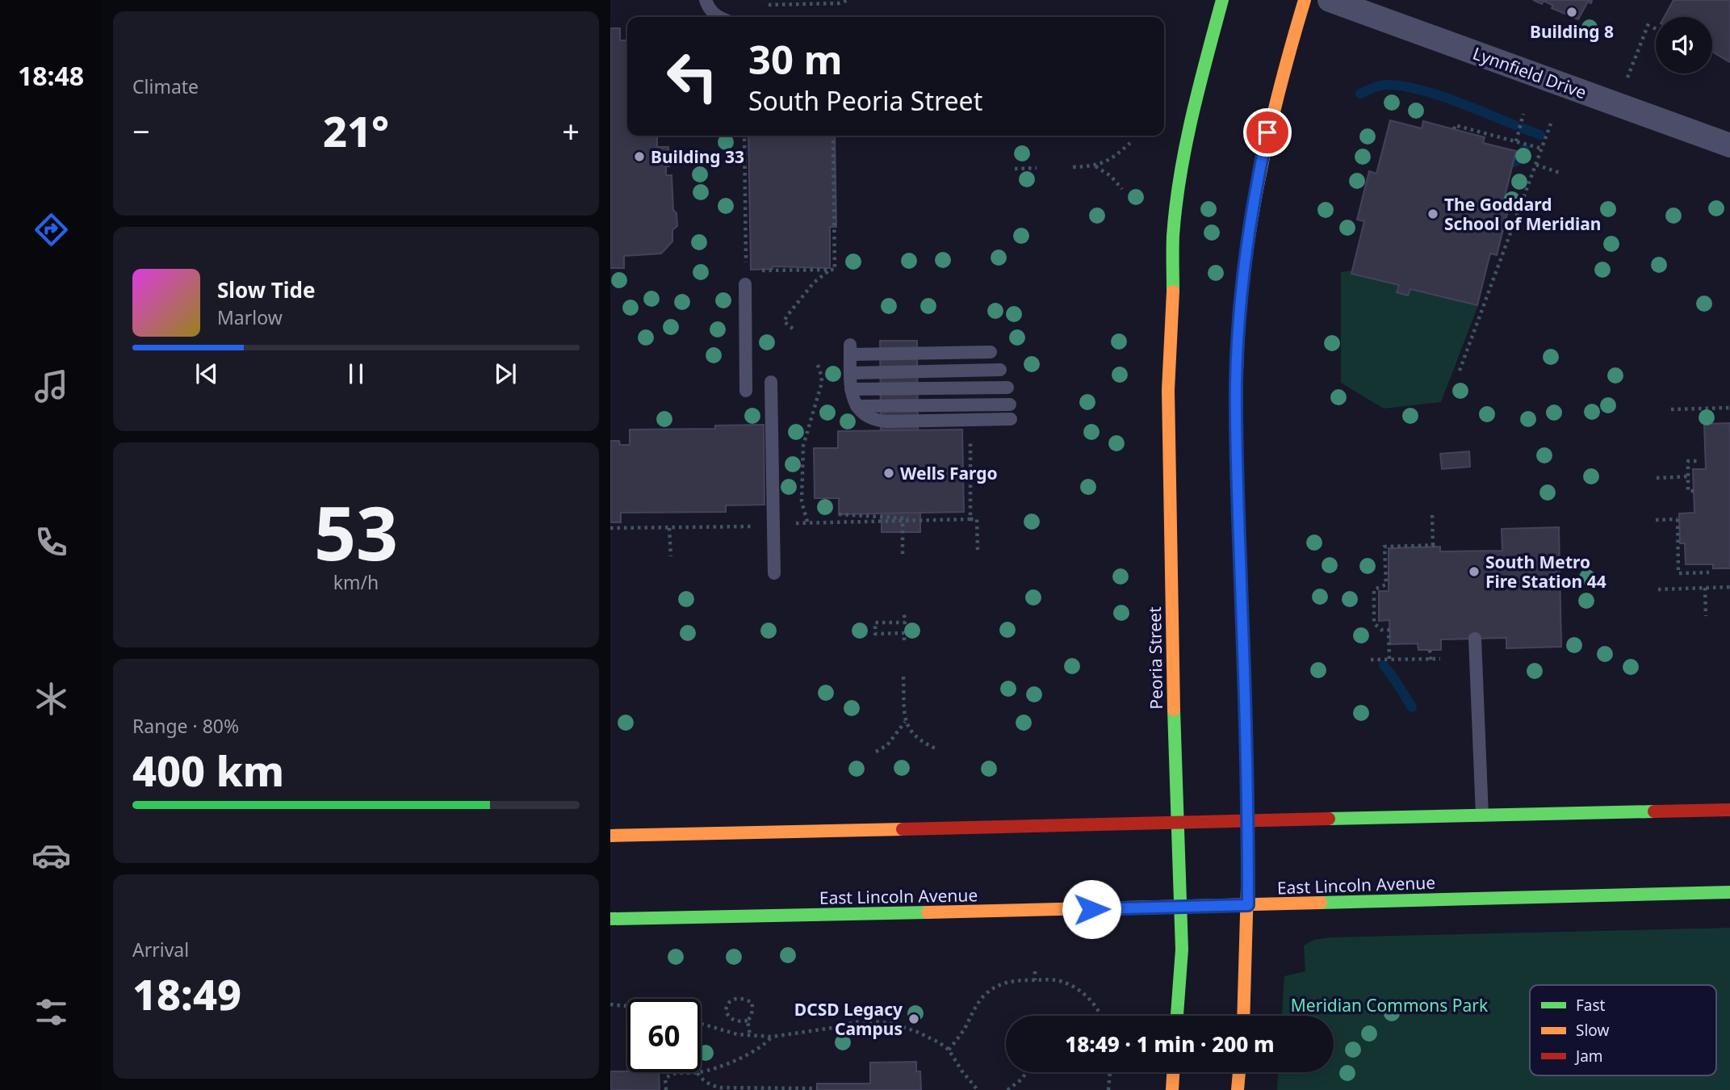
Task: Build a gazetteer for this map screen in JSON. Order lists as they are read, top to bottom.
{
  "streets": {
    "main road": ["Peoria Street", "East Lincoln Avenue"],
    "street": ["Lynnfield Drive"]
  },
  "crossings": [
    ["Peoria Street", "East Lincoln Avenue"]
  ],
  "parks": ["Meridian Commons Park"],
  "places": [
    "Building 8",
    "Building 33",
    "The Goddard School of Meridian",
    "Wells Fargo",
    "South Metro Fire Station 44",
    "DCSD Legacy Campus"
  ],
  "legend": ["Fast", "Slow", "Jam"],
  "page": {
    "tabs": "18:48",
    "tile": [
      "Climate",
      ["53", "km/h"],
      ["Range · 80%", "400 km"],
      ["Arrival", "18:49"]
    ],
    "turn": ["30 m", "South Peoria Street"],
    "heat": ["−", "21°", "+"],
    "song": ["Slow Tide", "Marlow"],
    "limit": "60",
    "trip": "18:49 · 1 min · 200 m"
  }
}
